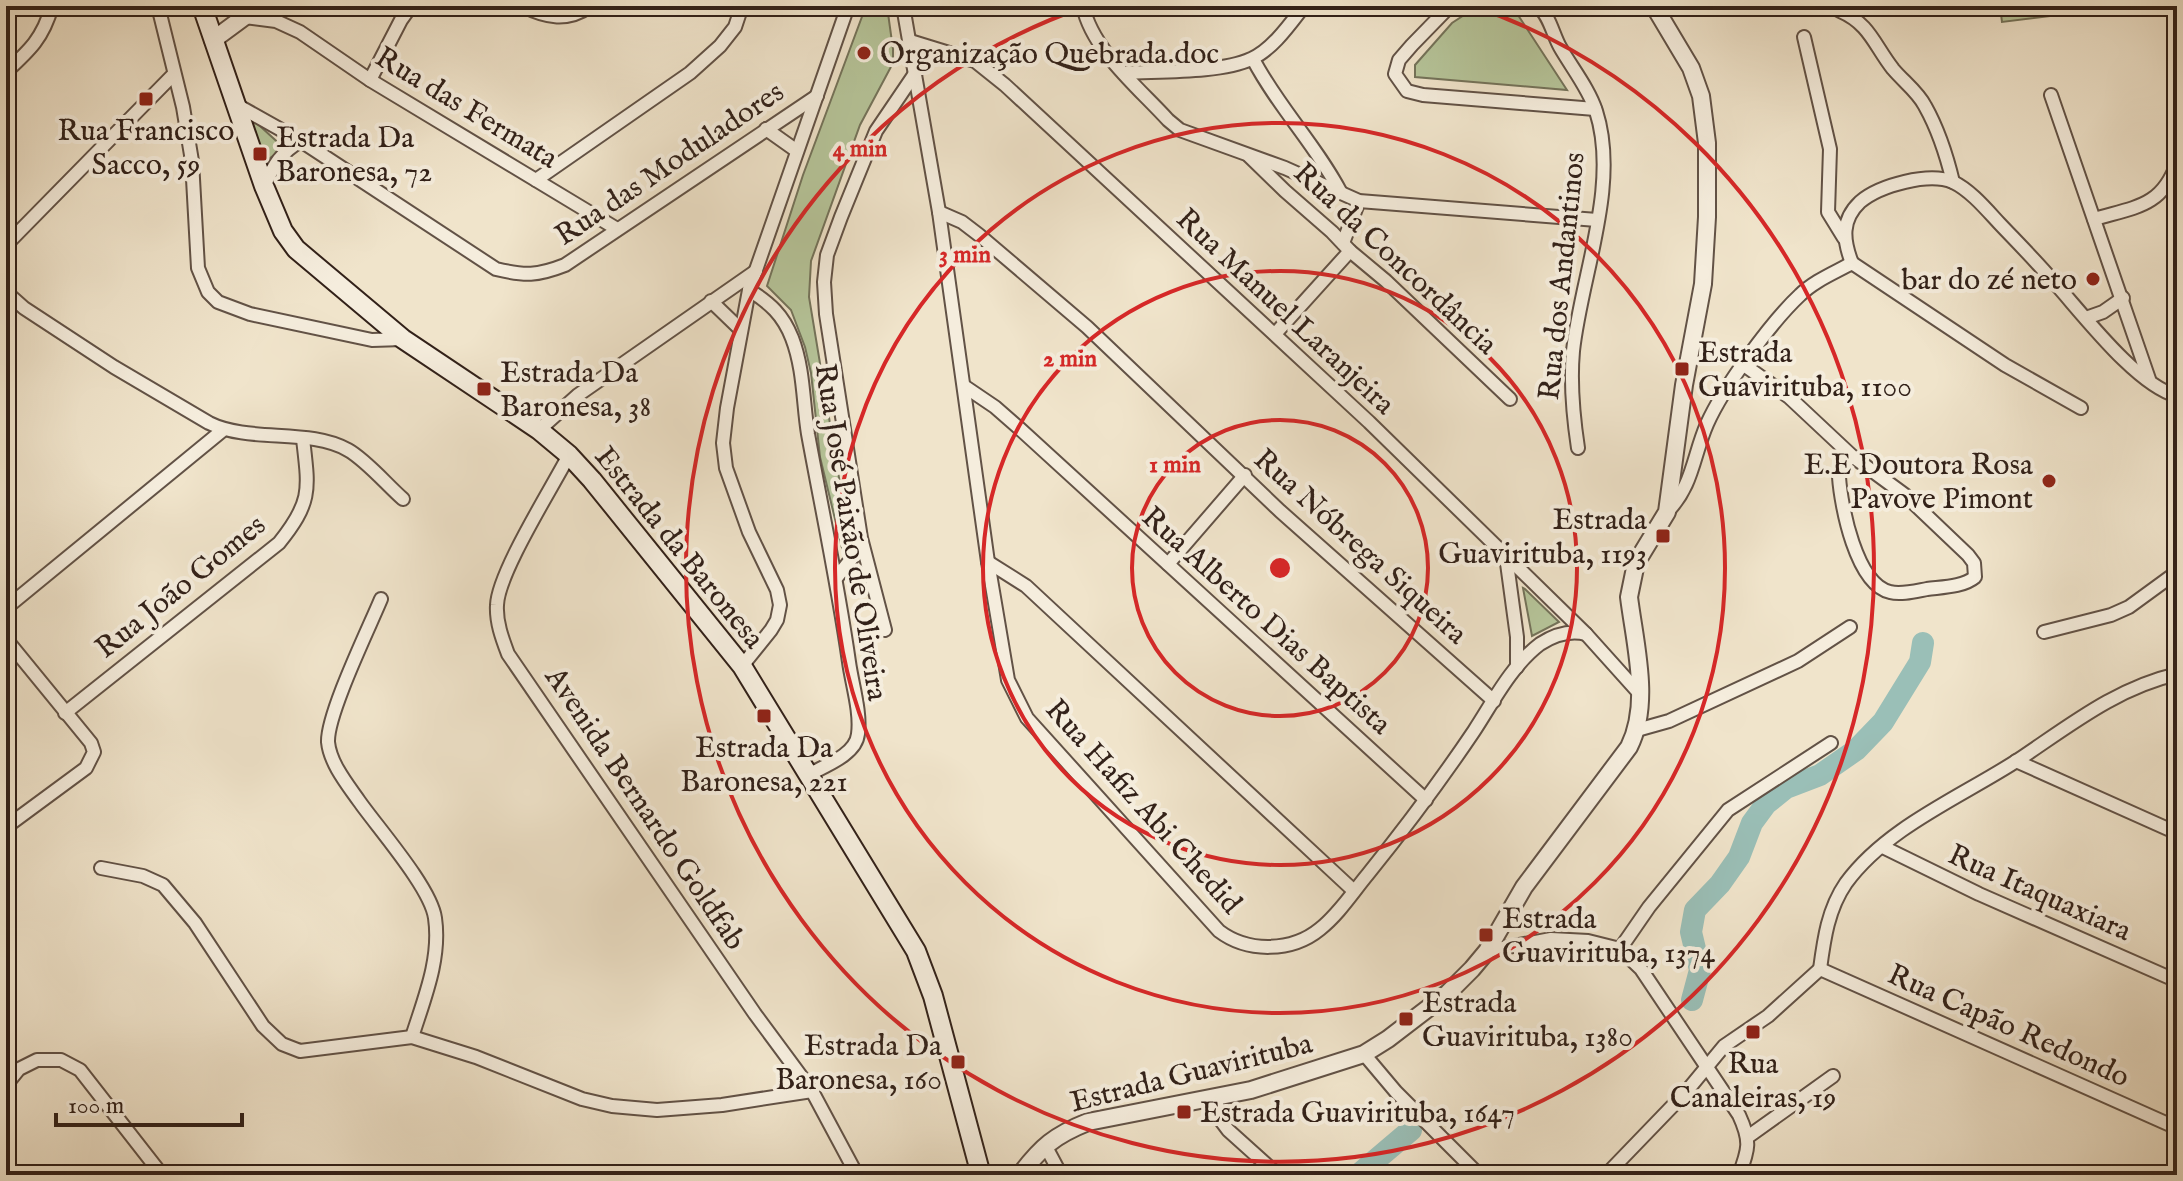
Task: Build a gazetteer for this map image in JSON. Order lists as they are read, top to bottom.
{
  "streets": {
    "main road": ["Estrada da Baronesa"],
    "street": [
      "Rua das Fermata",
      "Rua das Moduladores",
      "Rua da Concordância",
      "Rua dos Andantinos",
      "Rua Manuel Laranjeira",
      "Rua José Paixão de Oliveira",
      "Rua Nóbrega Siqueira",
      "Rua João Gomes",
      "Rua Alberto Dias Baptista",
      "Rua Hafiz Abi Chedid",
      "Avenida Bernardo Goldfab",
      "Rua Itaquaxiara",
      "Rua Capão Redondo",
      "Estrada Guavirituba"
    ]
  },
  "crossings": [
    ["Rua das Fermata", "Rua das Moduladores"],
    ["Rua das Moduladores", "Estrada da Baronesa"],
    ["Rua Manuel Laranjeira", "Rua Hafiz Abi Chedid"],
    ["Rua Manuel Laranjeira", "Estrada Guavirituba"],
    ["Rua José Paixão de Oliveira", "Estrada da Baronesa"],
    ["Rua Nóbrega Siqueira", "Rua Hafiz Abi Chedid"],
    ["Estrada da Baronesa", "Avenida Bernardo Goldfab"],
    ["Rua Alberto Dias Baptista", "Rua Hafiz Abi Chedid"]
  ],
  "places": {
    "other": ["Organização Quebrada.doc", "bar do zé neto", "E.E Doutora Rosa Pavove Pimont"],
    "transit": [
      "Rua Francisco Sacco, 59",
      "Estrada Da Baronesa, 72",
      "Estrada Guavirituba, 1100",
      "Estrada Da Baronesa, 38",
      "Estrada Guavirituba, 1193",
      "Estrada Da Baronesa, 221",
      "Estrada Guavirituba, 1374",
      "Estrada Guavirituba, 1380",
      "Rua Canaleiras, 19",
      "Estrada Da Baronesa, 160",
      "Estrada Guavirituba, 1647"
    ]
  },
  "scale_bar": "100 m",
  "rings": [
    "4 min",
    "3 min",
    "2 min",
    "1 min"
  ]
}
